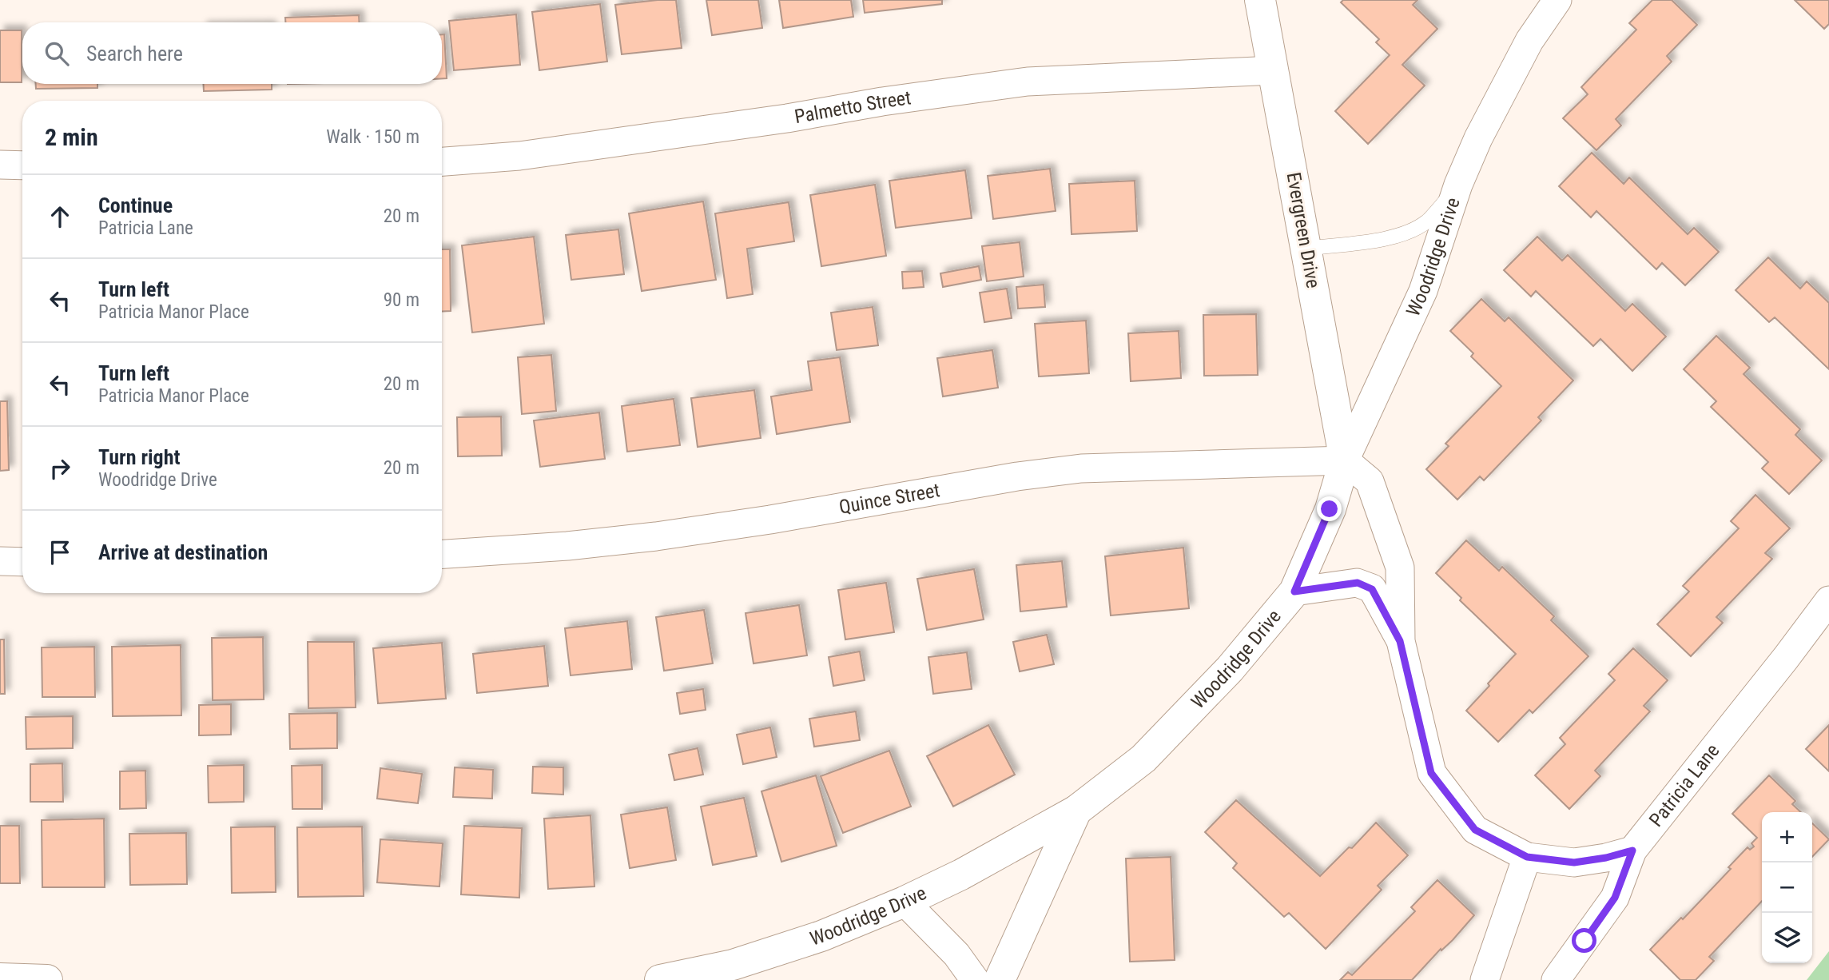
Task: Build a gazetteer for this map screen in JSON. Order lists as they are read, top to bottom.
{
  "streets": {
    "street": [
      "Palmetto Street",
      "Evergreen Drive",
      "Woodridge Drive",
      "Quince Street",
      "Patricia Lane"
    ]
  },
  "crossings": [
    ["Palmetto Street", "Evergreen Drive"],
    ["Evergreen Drive", "Woodridge Drive"],
    ["Evergreen Drive", "Quince Street"],
    ["Woodridge Drive", "Quince Street"]
  ],
  "page": {
    "search": "Search here",
    "heading": ["2 min", "Walk · 150 m"],
    "list": [
      ["Continue", "Patricia Lane", "20 m"],
      ["Turn left", "Patricia Manor Place", "90 m"],
      ["Turn left", "Patricia Manor Place", "20 m"],
      ["Turn right", "Woodridge Drive", "20 m"],
      "Arrive at destination"
    ],
    "map_buttons": ["+", "−"]
  }
}
